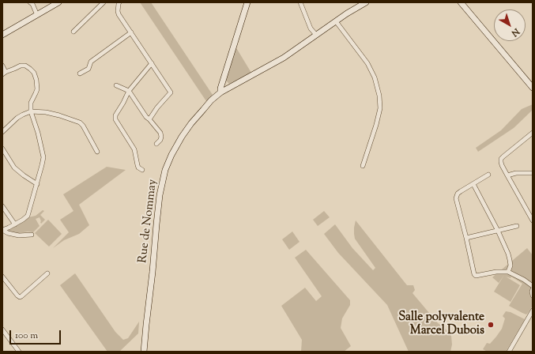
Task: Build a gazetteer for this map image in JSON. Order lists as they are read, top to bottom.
{
  "streets": {
    "street": ["Rue de Nommay"]
  },
  "places": ["Salle polyvalente Marcel Dubois"],
  "scale_bar": "100 m",
  "north": "bottom right"
}
